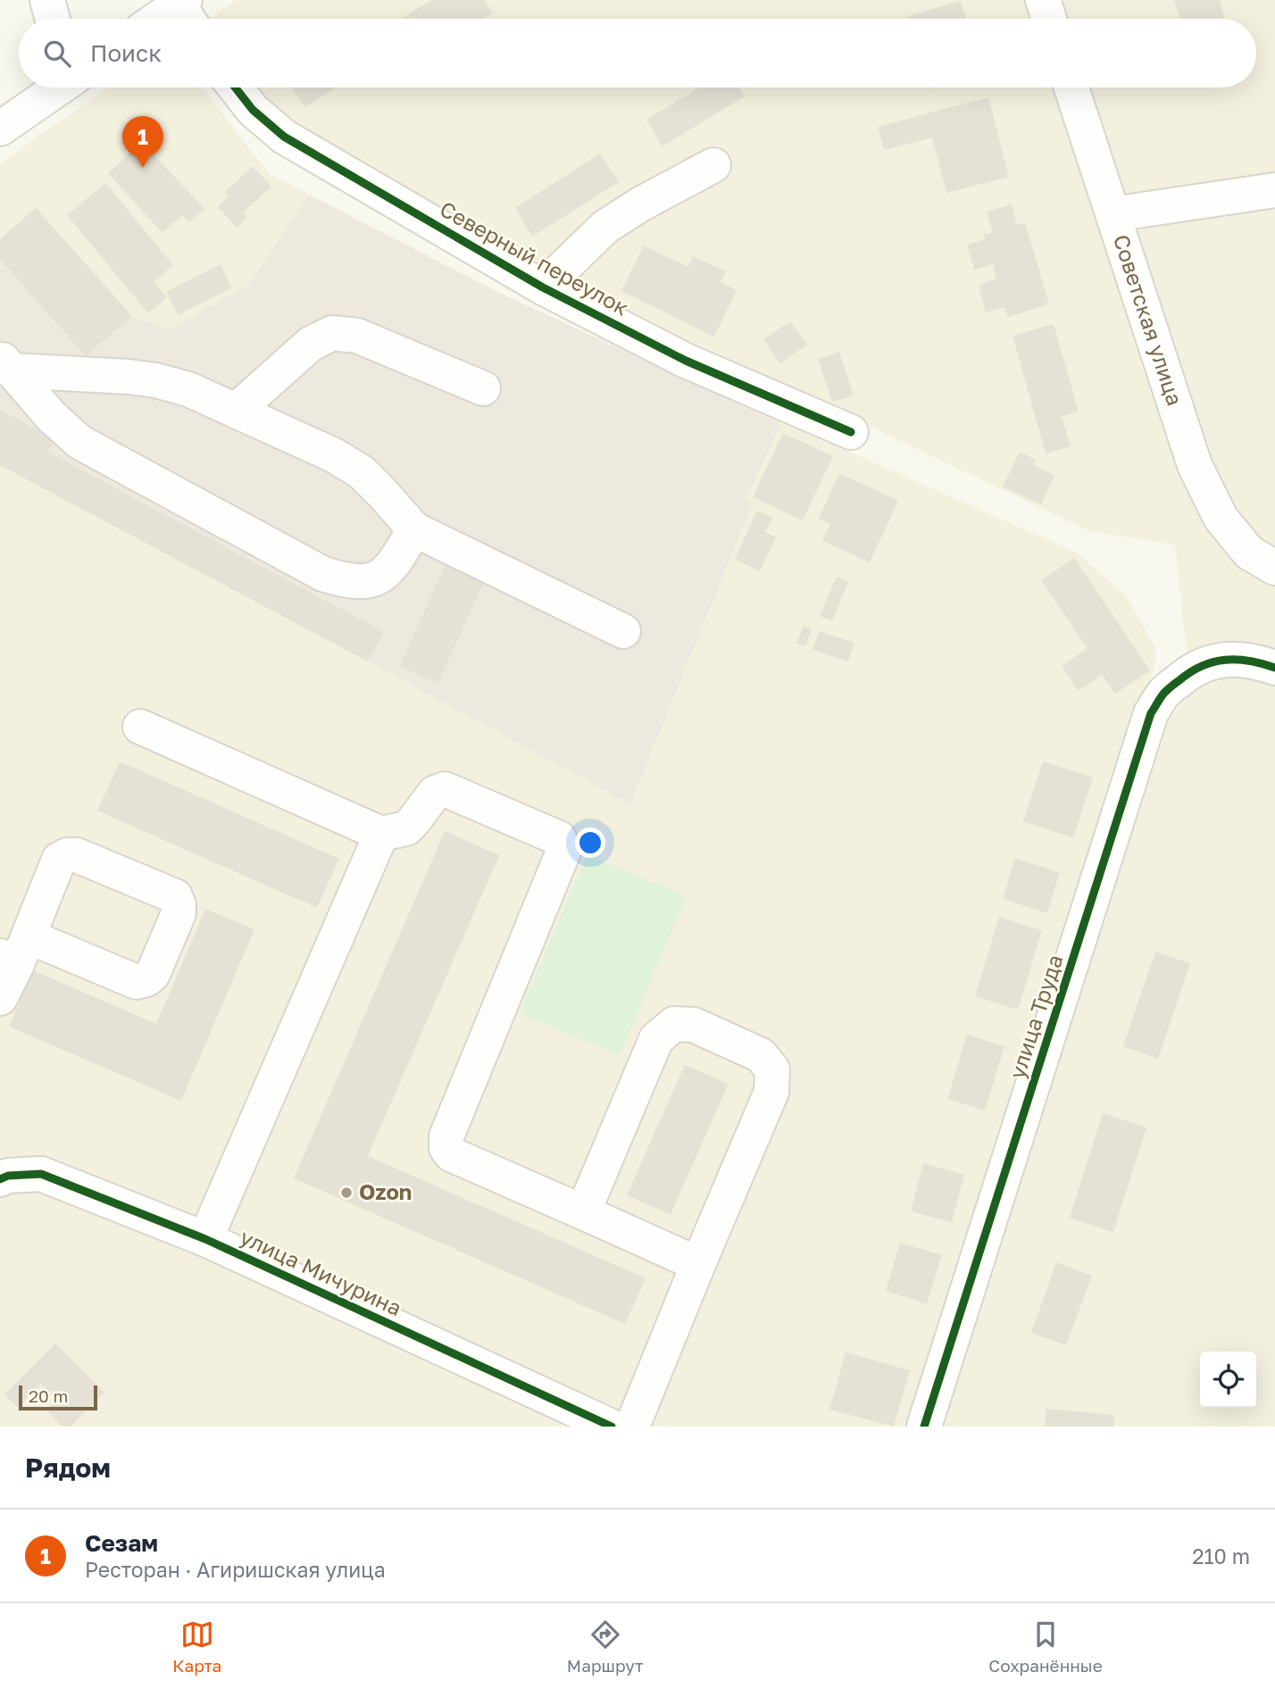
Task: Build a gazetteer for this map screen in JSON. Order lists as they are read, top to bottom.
{
  "streets": {
    "street": [
      "Северный переулок",
      "Советская улица",
      "улица Труда",
      "улица Мичурина"
    ]
  },
  "places": ["Ozon"],
  "scale_bar": "20 m",
  "page": {
    "search": "Поиск",
    "pins": "1",
    "scale": "20 m",
    "heading": "Рядом",
    "list": [
      {
        "mark": "1",
        "name": "Сезам",
        "note": "Ресторан · Агиришская улица",
        "value": "210 m"
      }
    ],
    "nav": ["Карта", "Маршрут", "Сохранённые"]
  }
}
